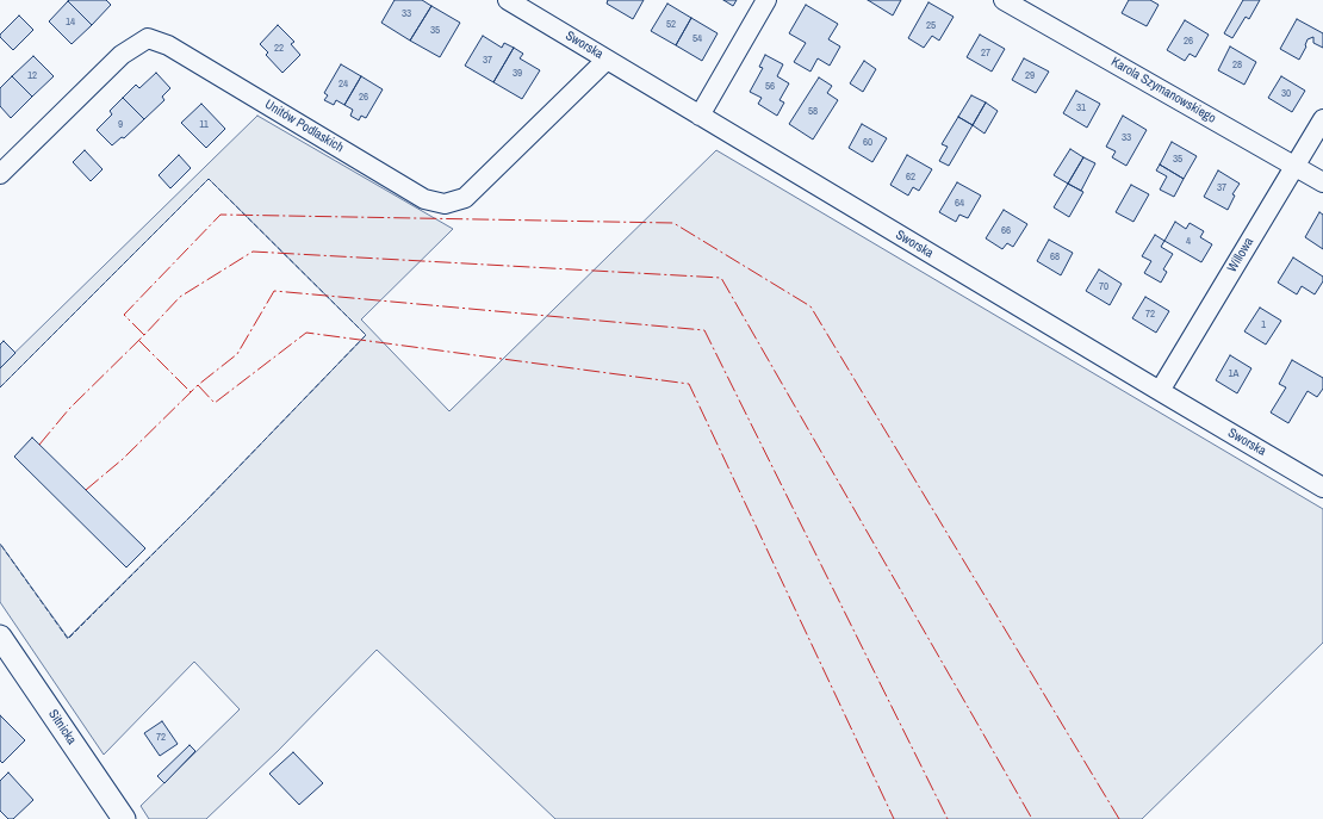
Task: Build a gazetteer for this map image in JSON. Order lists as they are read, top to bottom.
{
  "streets": {
    "street": [
      "Sworska",
      "Karola Szymanowskiego",
      "Unitów Podlaskich",
      "Willowa",
      "Sitnicka"
    ]
  },
  "crossings": [
    ["Sworska", "Unitów Podlaskich"],
    ["Sworska", "Willowa"],
    ["Karola Szymanowskiego", "Willowa"]
  ],
  "house_numbers": [
    "33",
    "14",
    "52",
    "25",
    "35",
    "54",
    "26",
    "22",
    "27",
    "37",
    "28",
    "39",
    "12",
    "29",
    "24",
    "56",
    "30",
    "26",
    "31",
    "58",
    "9",
    "11",
    "33",
    "60",
    "35",
    "62",
    "37",
    "64",
    "66",
    "4",
    "68",
    "70",
    "72",
    "1",
    "1A",
    "72"
  ]
}
